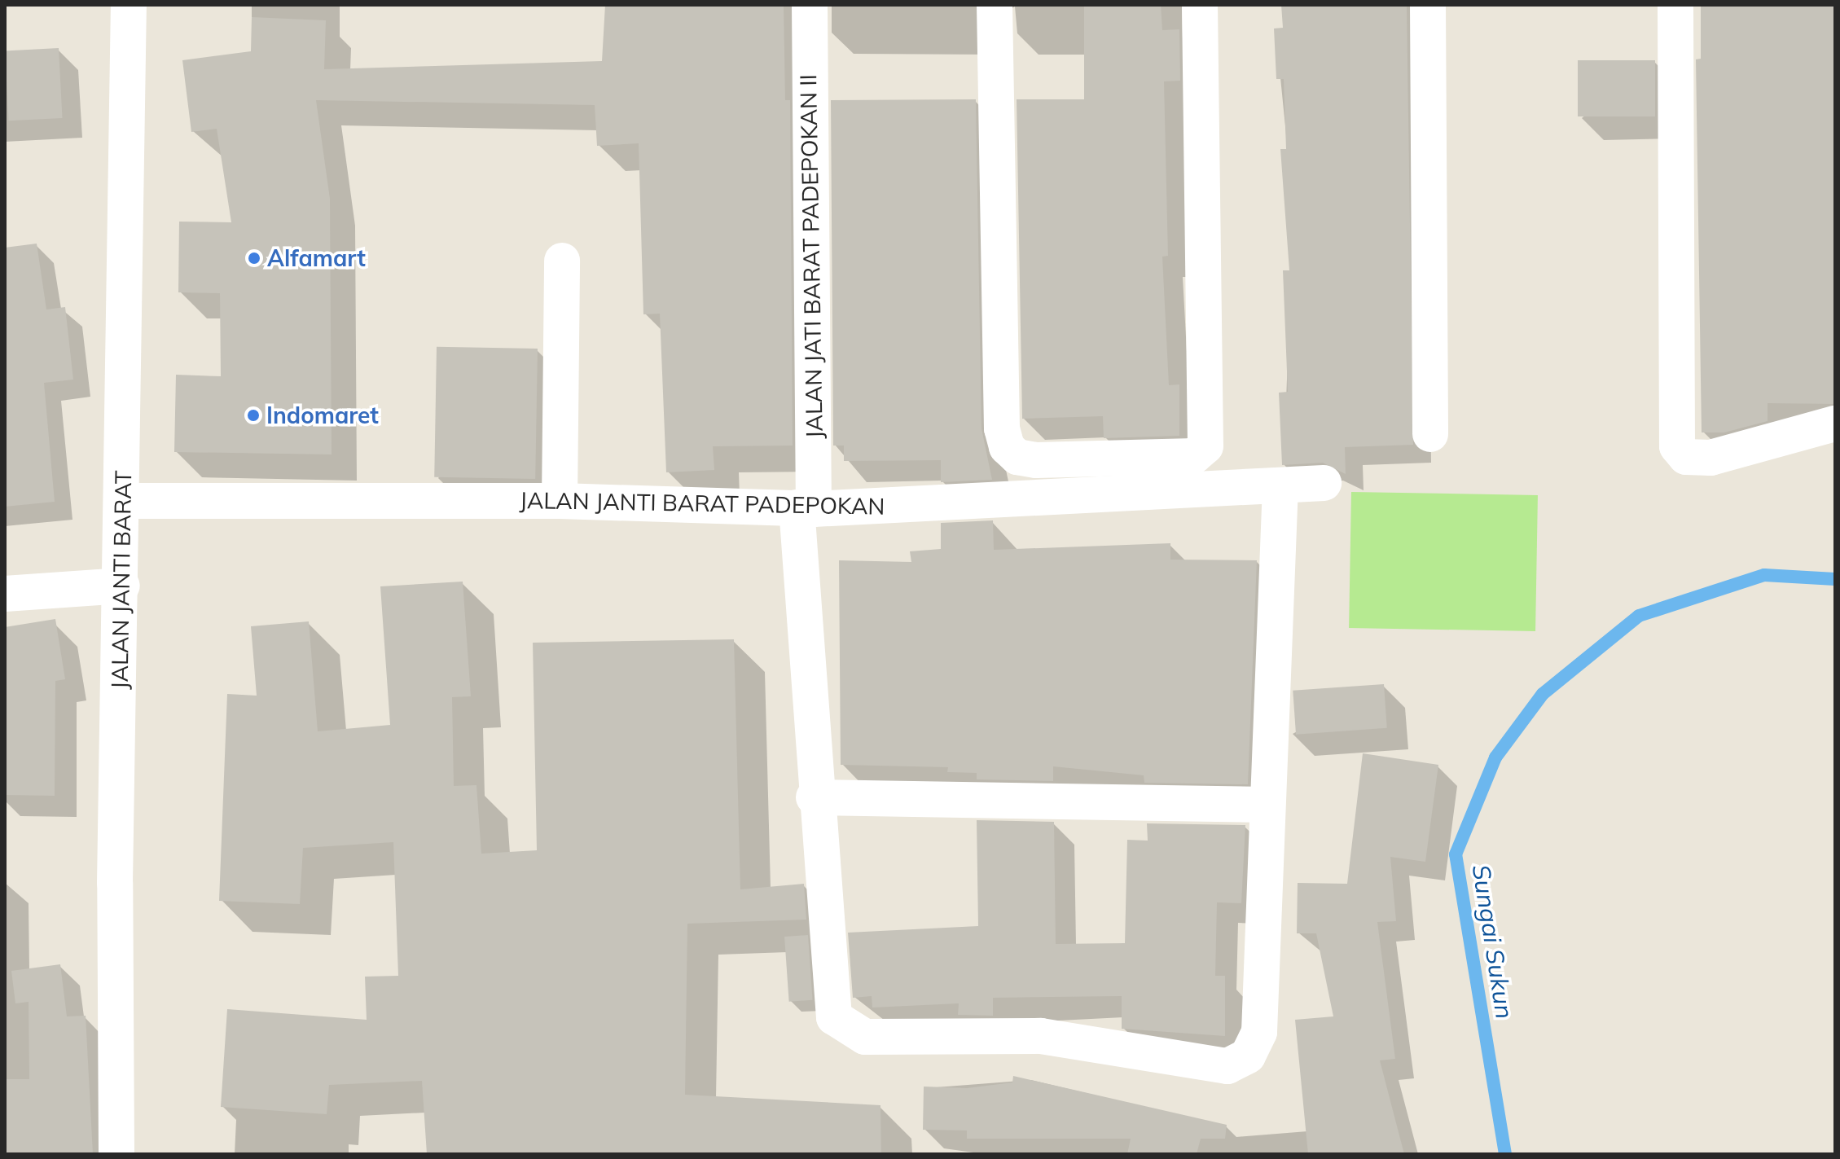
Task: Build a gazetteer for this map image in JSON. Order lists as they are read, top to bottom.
{
  "streets": {
    "street": ["JALAN JATI BARAT PADEPOKAN II", "JALAN JANTI BARAT PADEPOKAN", "JALAN JANTI BARAT"]
  },
  "crossings": [
    ["JALAN JATI BARAT PADEPOKAN II", "JALAN JANTI BARAT PADEPOKAN"],
    ["JALAN JANTI BARAT PADEPOKAN", "JALAN JANTI BARAT"]
  ],
  "water": ["Sungai Sukun"],
  "places": ["Alfamart", "Indomaret"]
}
